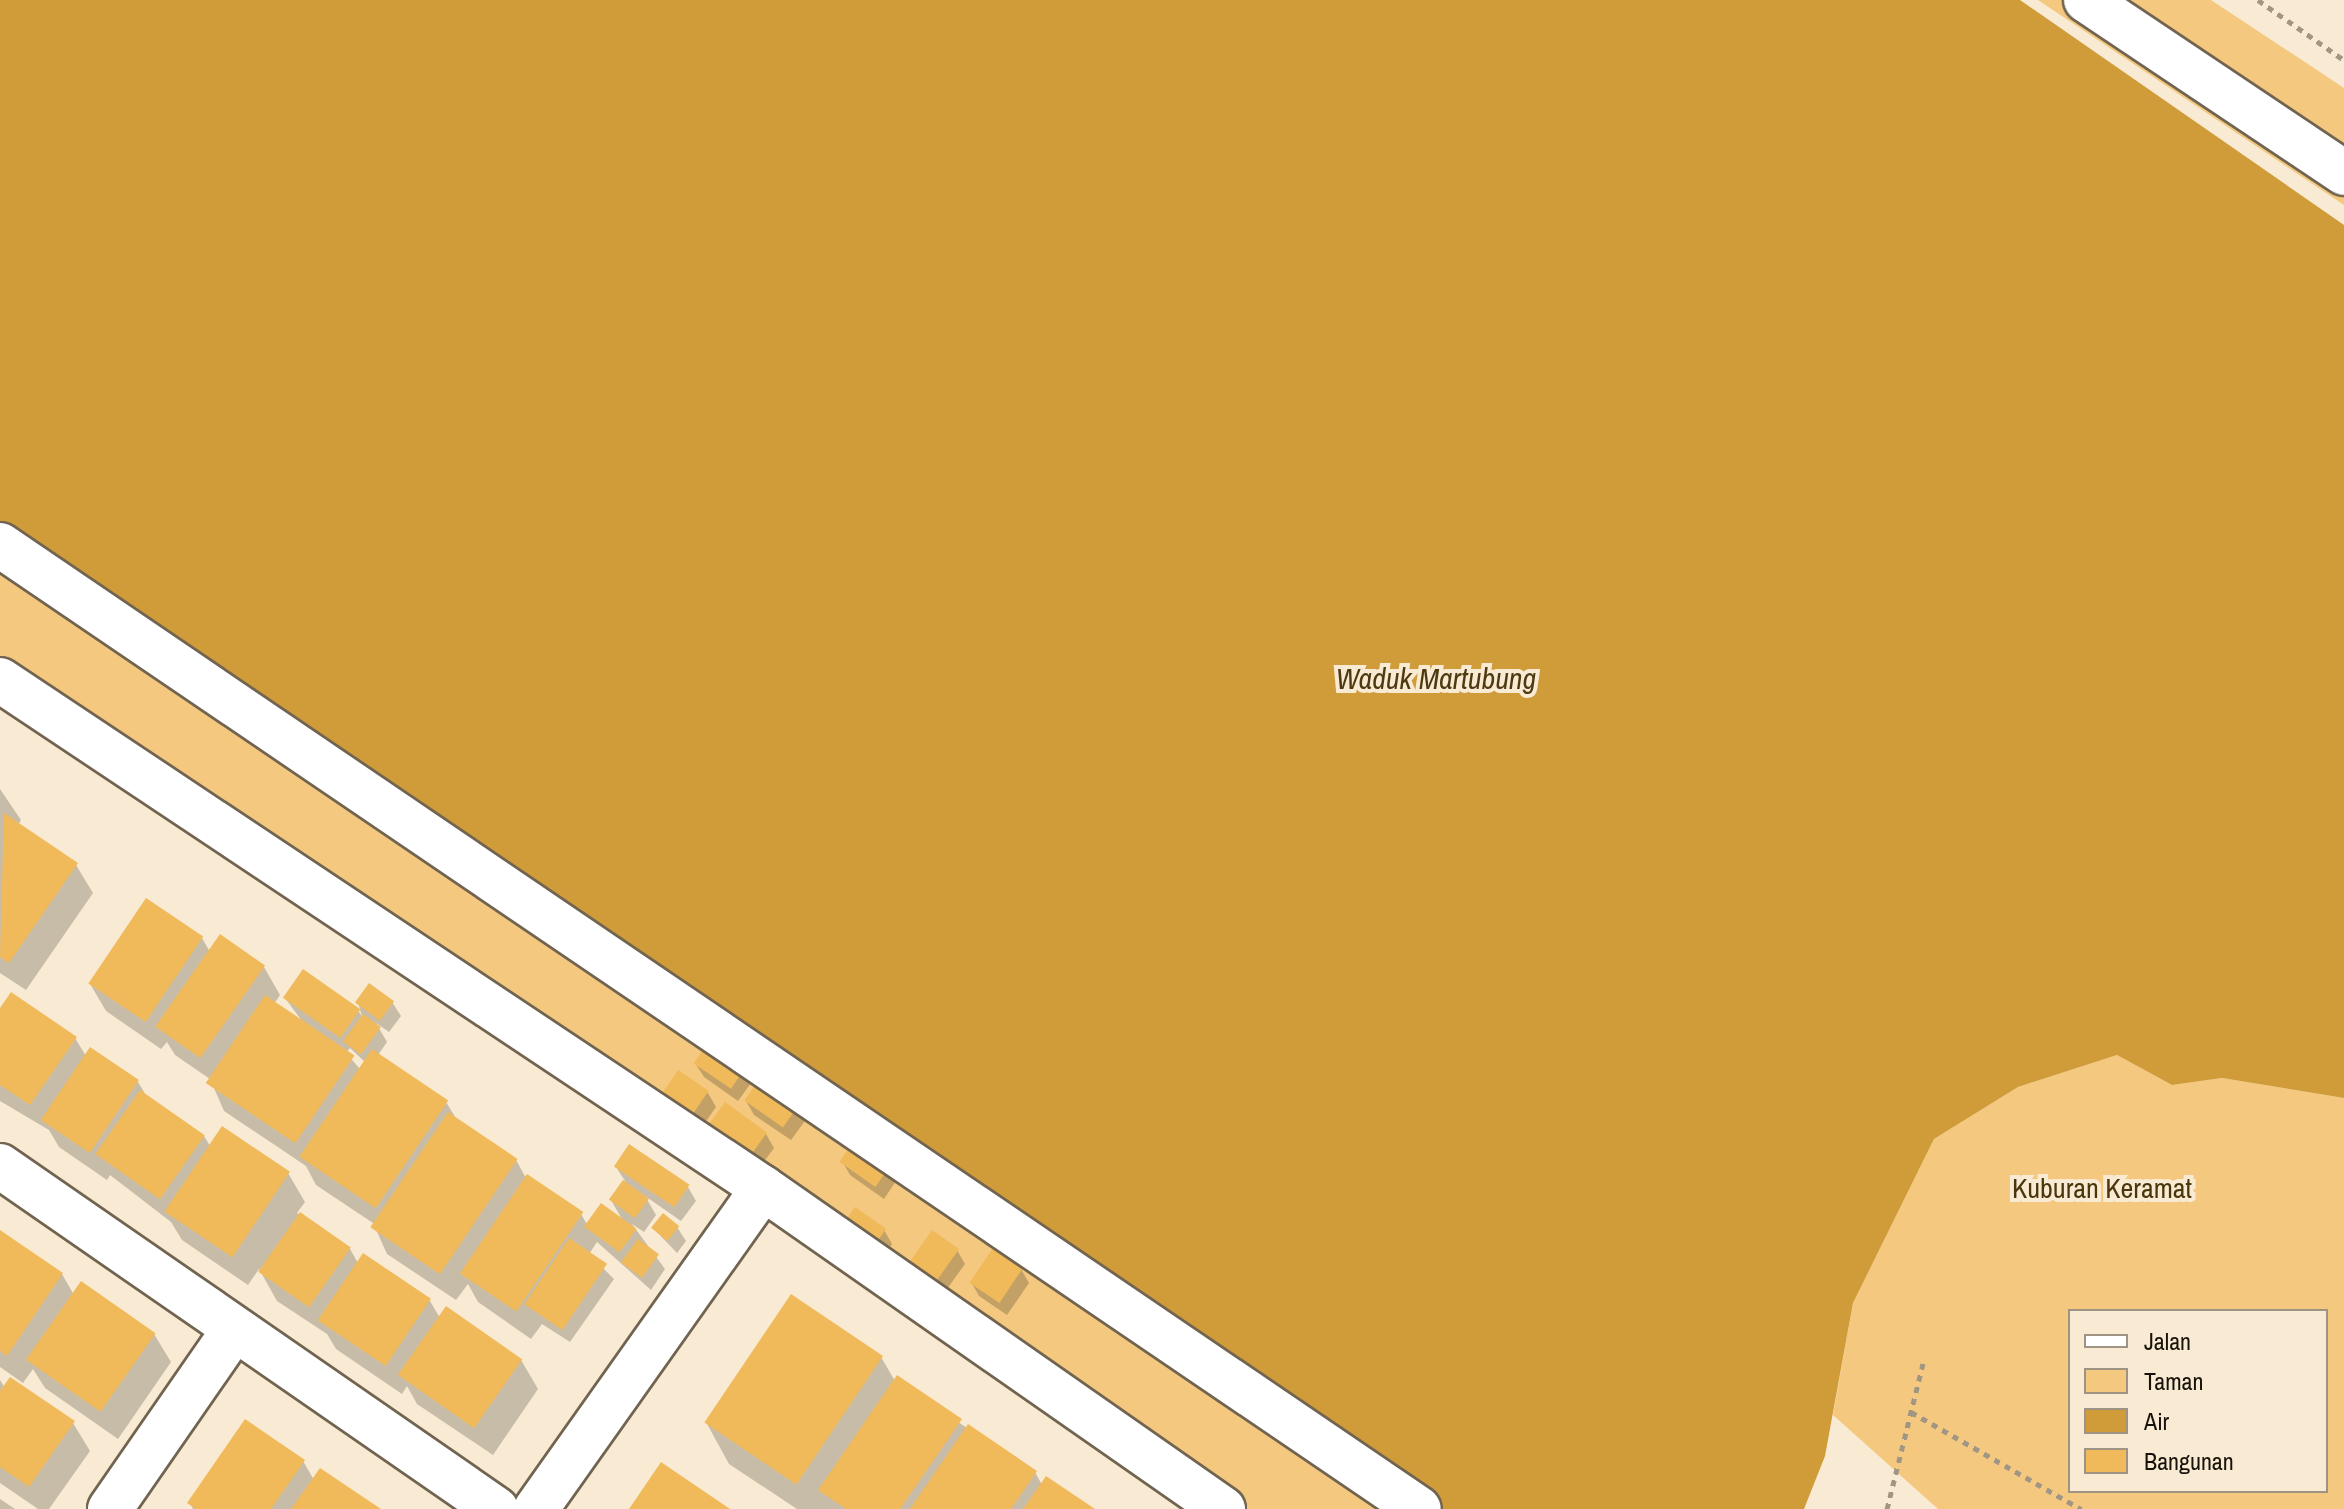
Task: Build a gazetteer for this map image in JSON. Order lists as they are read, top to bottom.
{
  "water": ["Waduk Martubung"],
  "parks": ["Kuburan Keramat"],
  "legend": [
    "Jalan",
    "Taman",
    "Air",
    "Bangunan"
  ]
}
